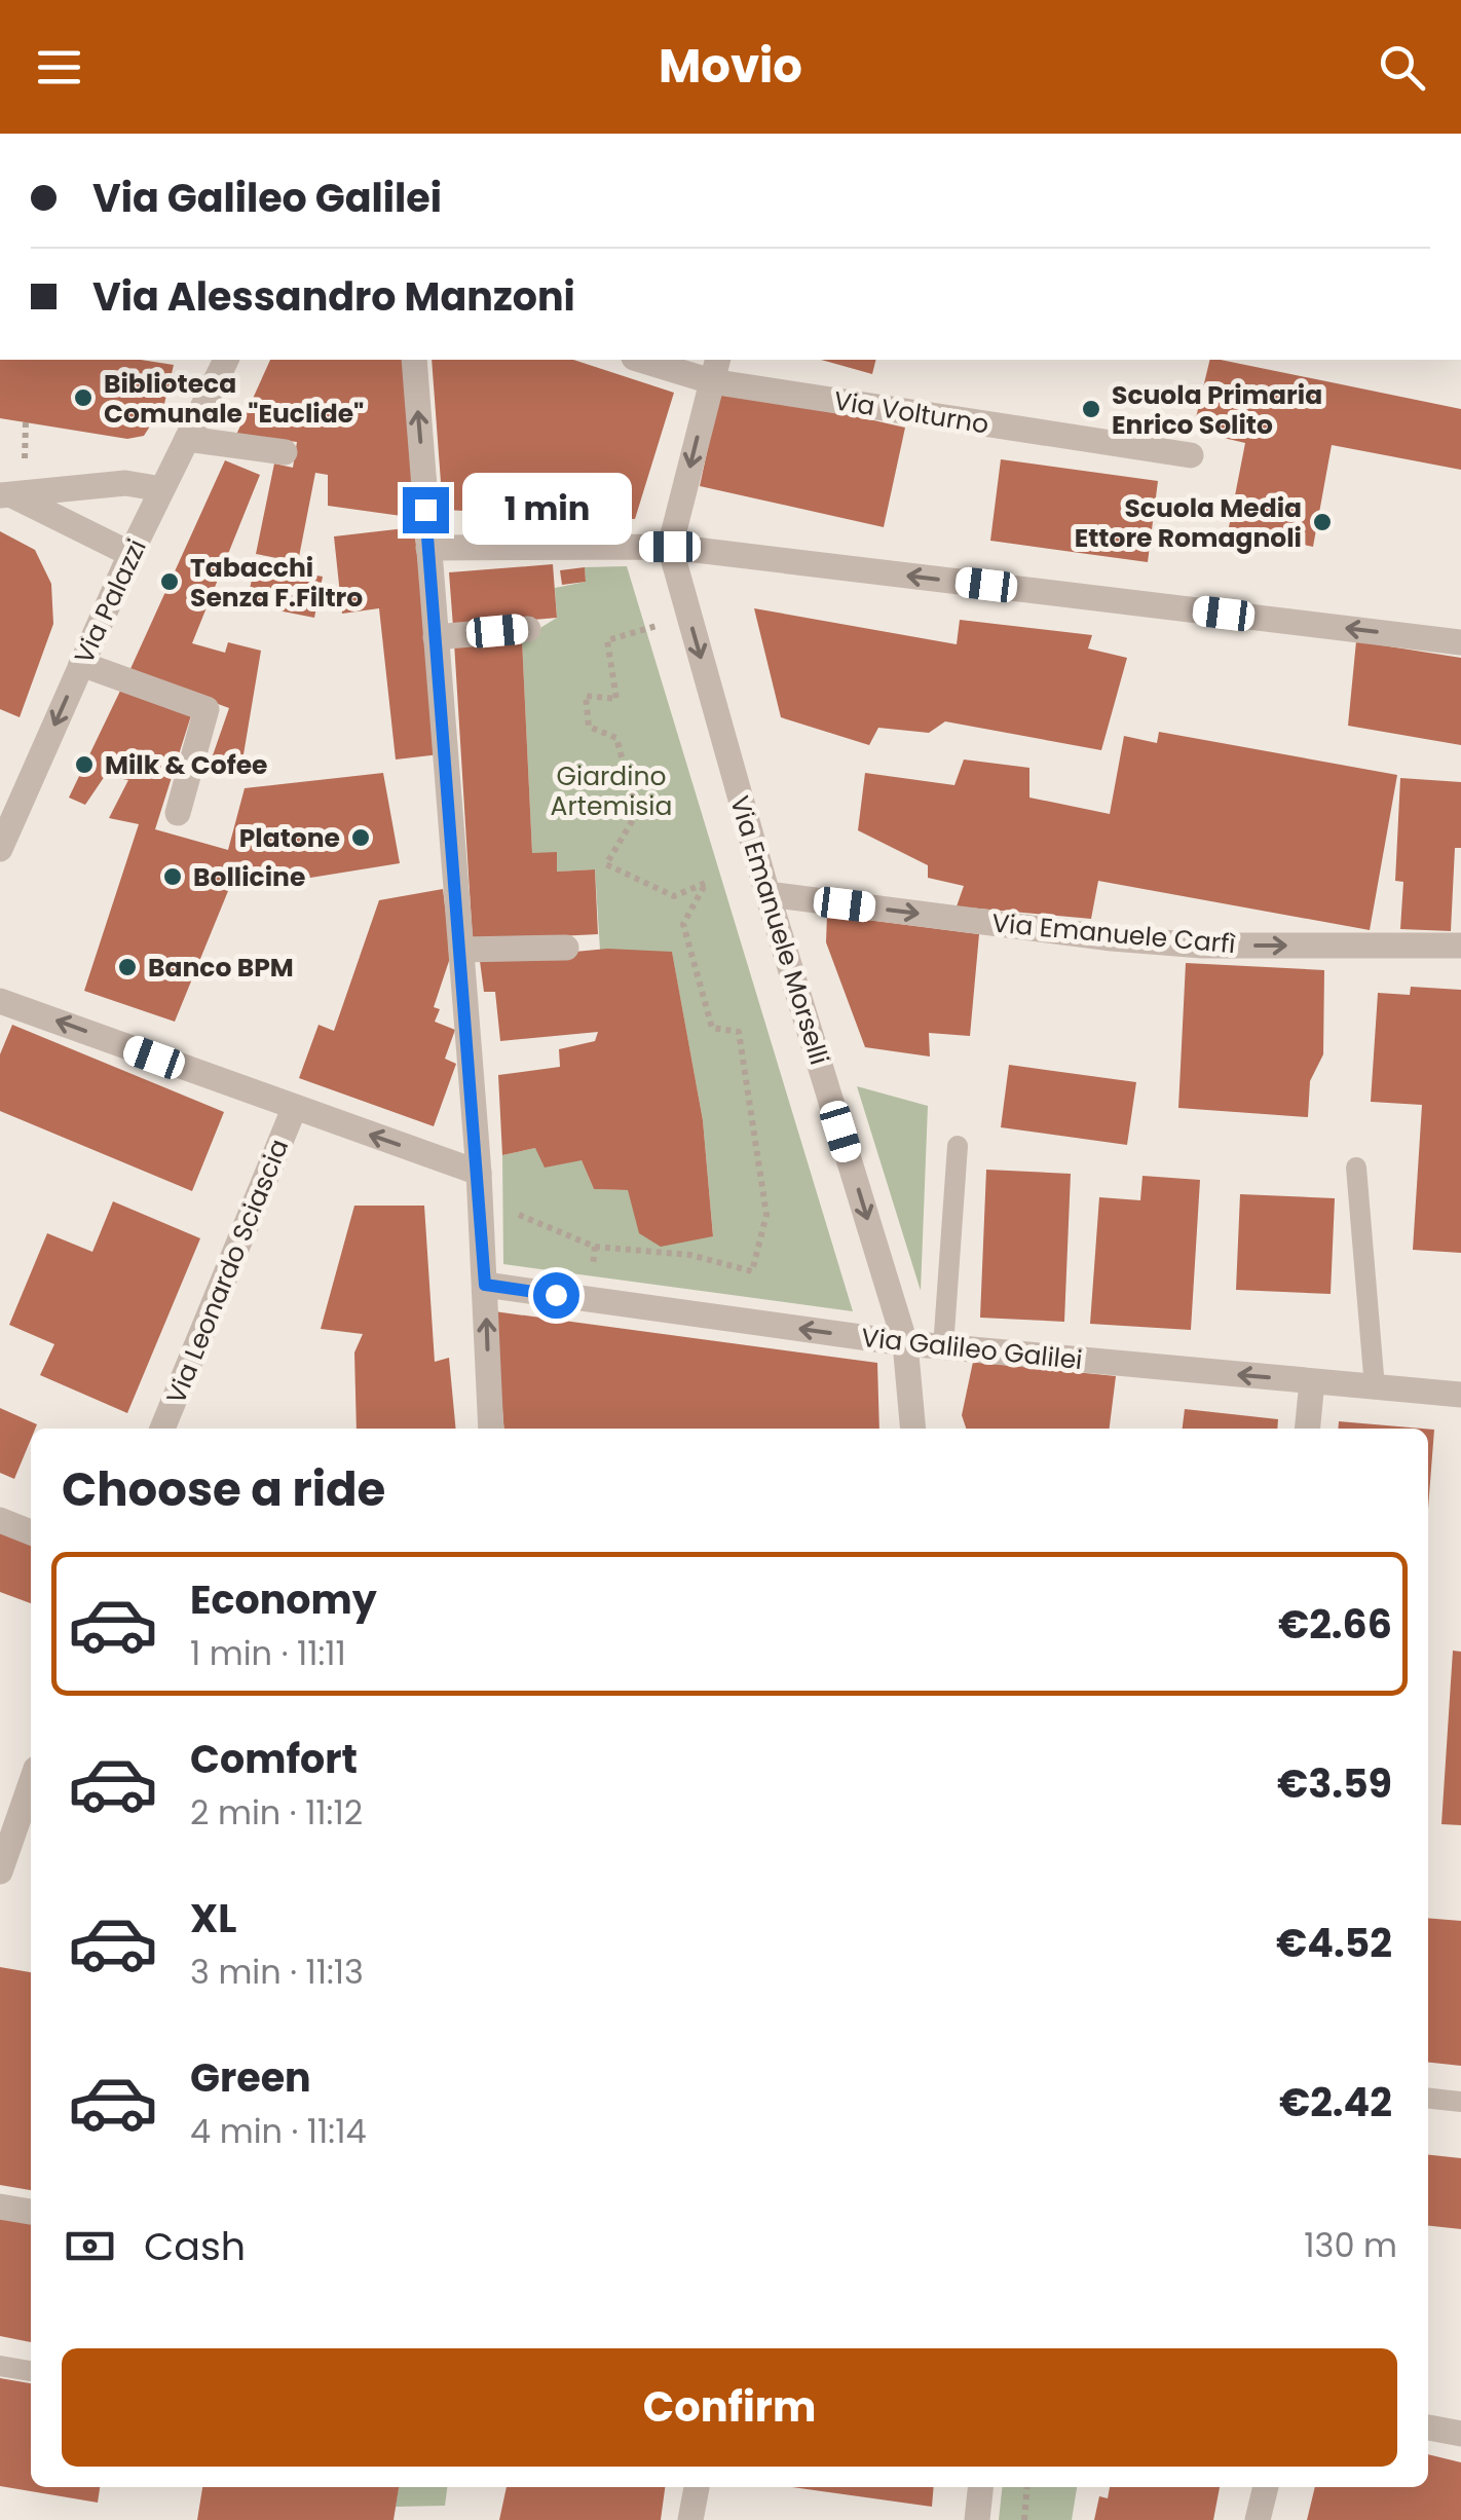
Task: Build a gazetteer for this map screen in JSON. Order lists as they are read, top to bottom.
{
  "streets": {
    "street": [
      "Via Volturno",
      "Via Palazzi",
      "Via Emanuele Morselli",
      "Via Emanuele Carfì",
      "Via Leonardo Sciascia",
      "Via Galileo Galilei"
    ]
  },
  "crossings": [
    ["Via Emanuele Morselli", "Via Emanuele Carfì"],
    ["Via Emanuele Morselli", "Via Galileo Galilei"]
  ],
  "one_way": [
    "Via Palazzi",
    "Via Emanuele Morselli",
    "Via Emanuele Carfì",
    "Via Galileo Galilei"
  ],
  "parks": ["Giardino Artemisia"],
  "places": [
    "Biblioteca Comunale \"Euclide\"",
    "Scuola Primaria Enrico Solito",
    "Scuola Media Ettore Romagnoli",
    "Tabacchi Senza F.Filtro",
    "Milk & Cofee",
    "Platone",
    "Bollicine",
    "Banco BPM"
  ],
  "page": {
    "header": "Movio",
    "banner": ["Via Galileo Galilei", "Via Alessandro Manzoni"],
    "bubble": "1 min",
    "heading": "Choose a ride",
    "list": [
      {
        "name": "Economy",
        "note": "1 min · 11:11",
        "value": "€2.66"
      },
      {
        "name": "Comfort",
        "note": "2 min · 11:12",
        "value": "€3.59"
      },
      {
        "name": "XL",
        "note": "3 min · 11:13",
        "value": "€4.52"
      },
      {
        "name": "Green",
        "note": "4 min · 11:14",
        "value": "€2.42"
      }
    ],
    "pay": ["Cash", "130 m"],
    "buttons": "Confirm"
  }
}
